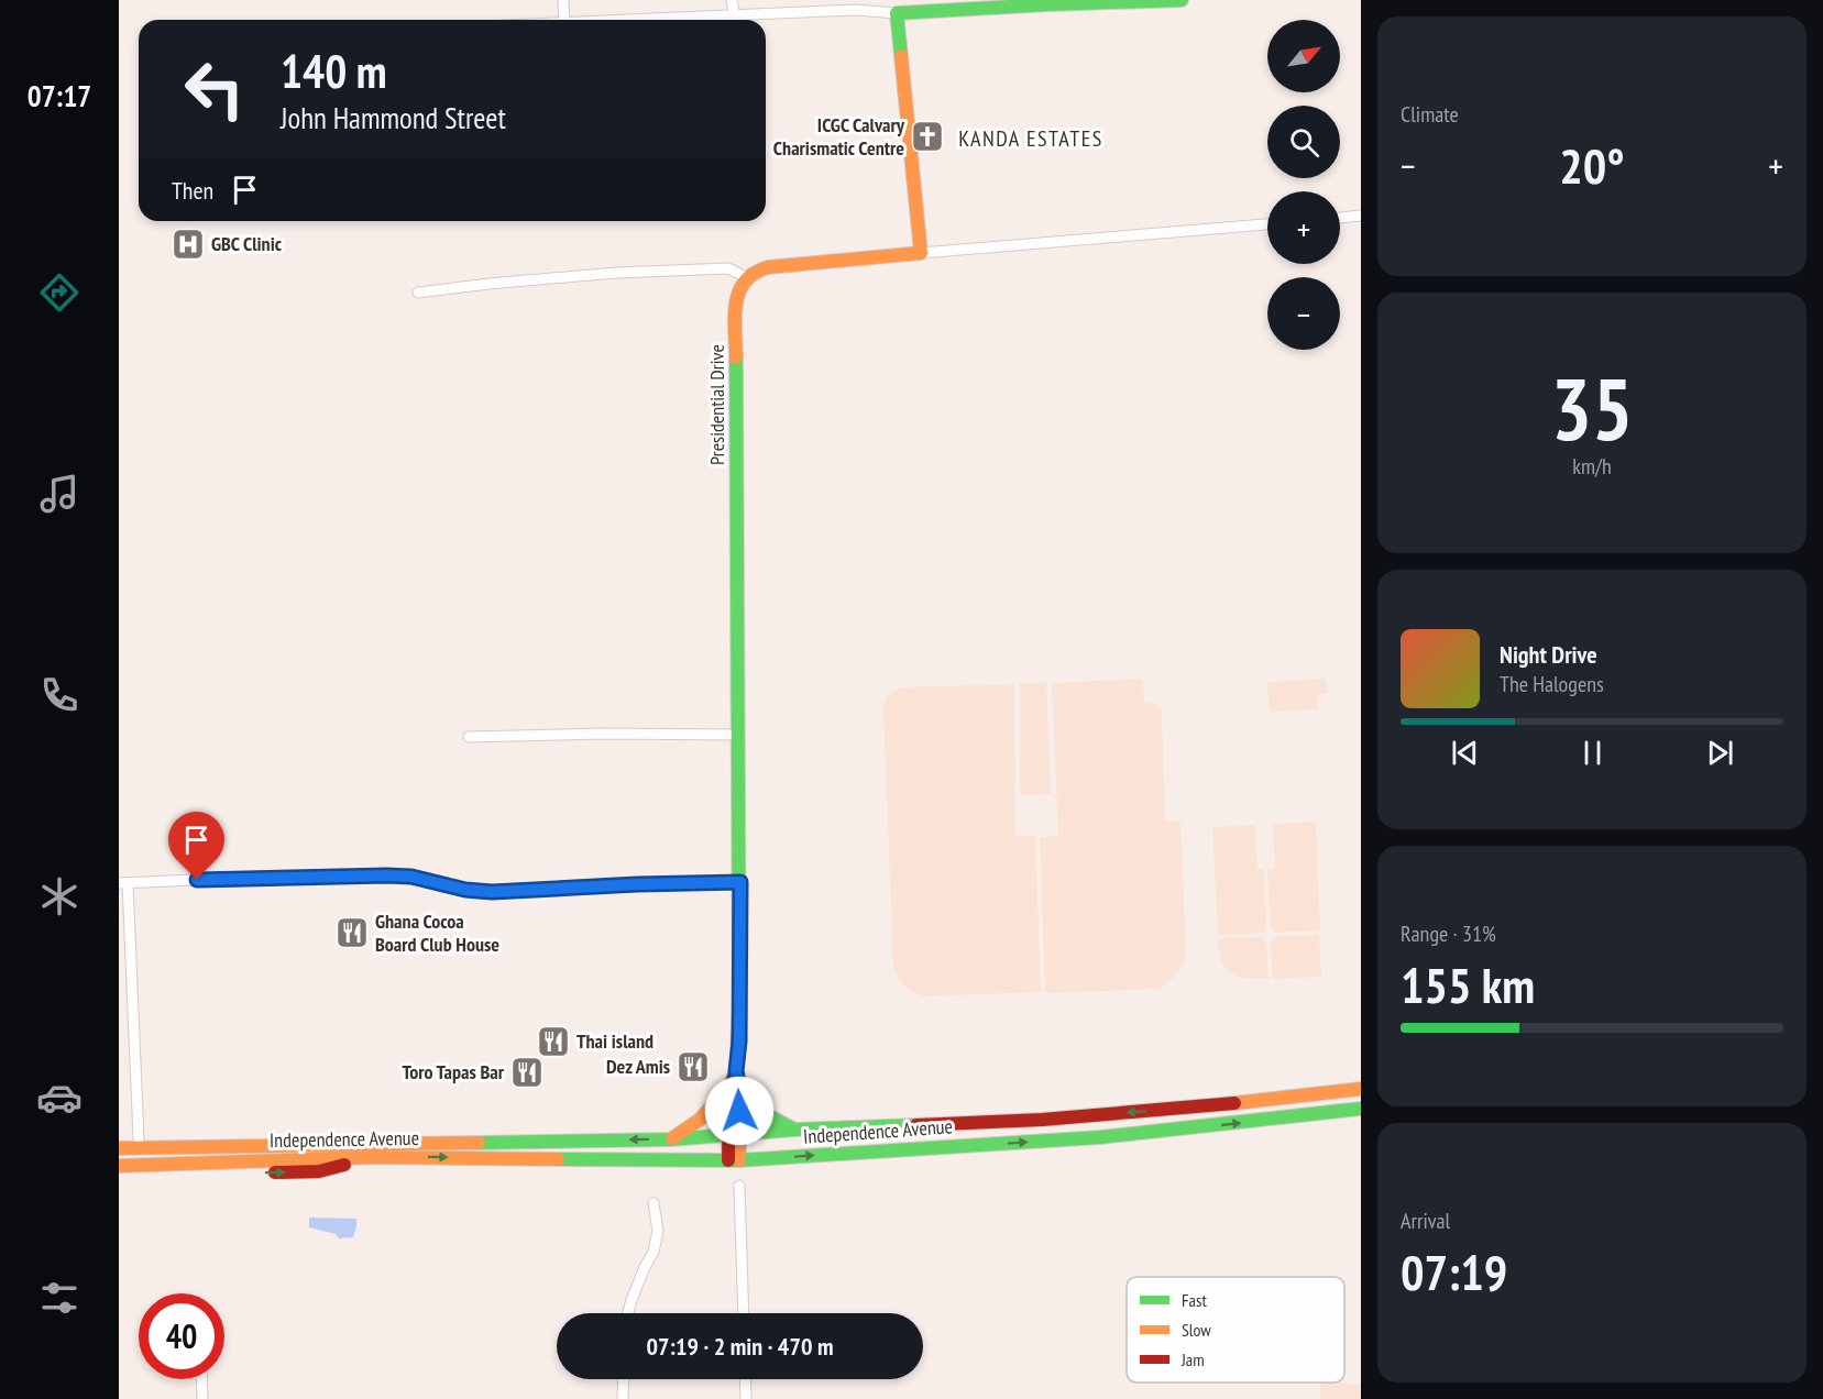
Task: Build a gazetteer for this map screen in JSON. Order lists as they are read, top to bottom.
{
  "streets": {
    "main road": ["Presidential Drive", "Independence Avenue"]
  },
  "crossings": [
    ["Presidential Drive", "Independence Avenue"]
  ],
  "districts": ["KANDA ESTATES"],
  "places": {
    "church": ["ICGC Calvary Charismatic Centre"],
    "hospital": ["GBC Clinic"],
    "restaurant": [
      "Ghana Cocoa Board Club House",
      "Thai island",
      "Dez Amis",
      "Toro Tapas Bar"
    ]
  },
  "legend": ["Fast", "Slow", "Jam"],
  "north": "top right",
  "page": {
    "tabs": "07:17",
    "tile": [
      "Climate",
      ["35", "km/h"],
      ["Range · 31%", "155 km"],
      ["Arrival", "07:19"]
    ],
    "map_buttons": ["+", "−"],
    "turn": ["140 m", "John Hammond Street"],
    "heat": ["−", "20°", "+"],
    "then": "Then",
    "song": ["Night Drive", "The Halogens"],
    "limit": "40",
    "trip": "07:19 · 2 min · 470 m"
  }
}
